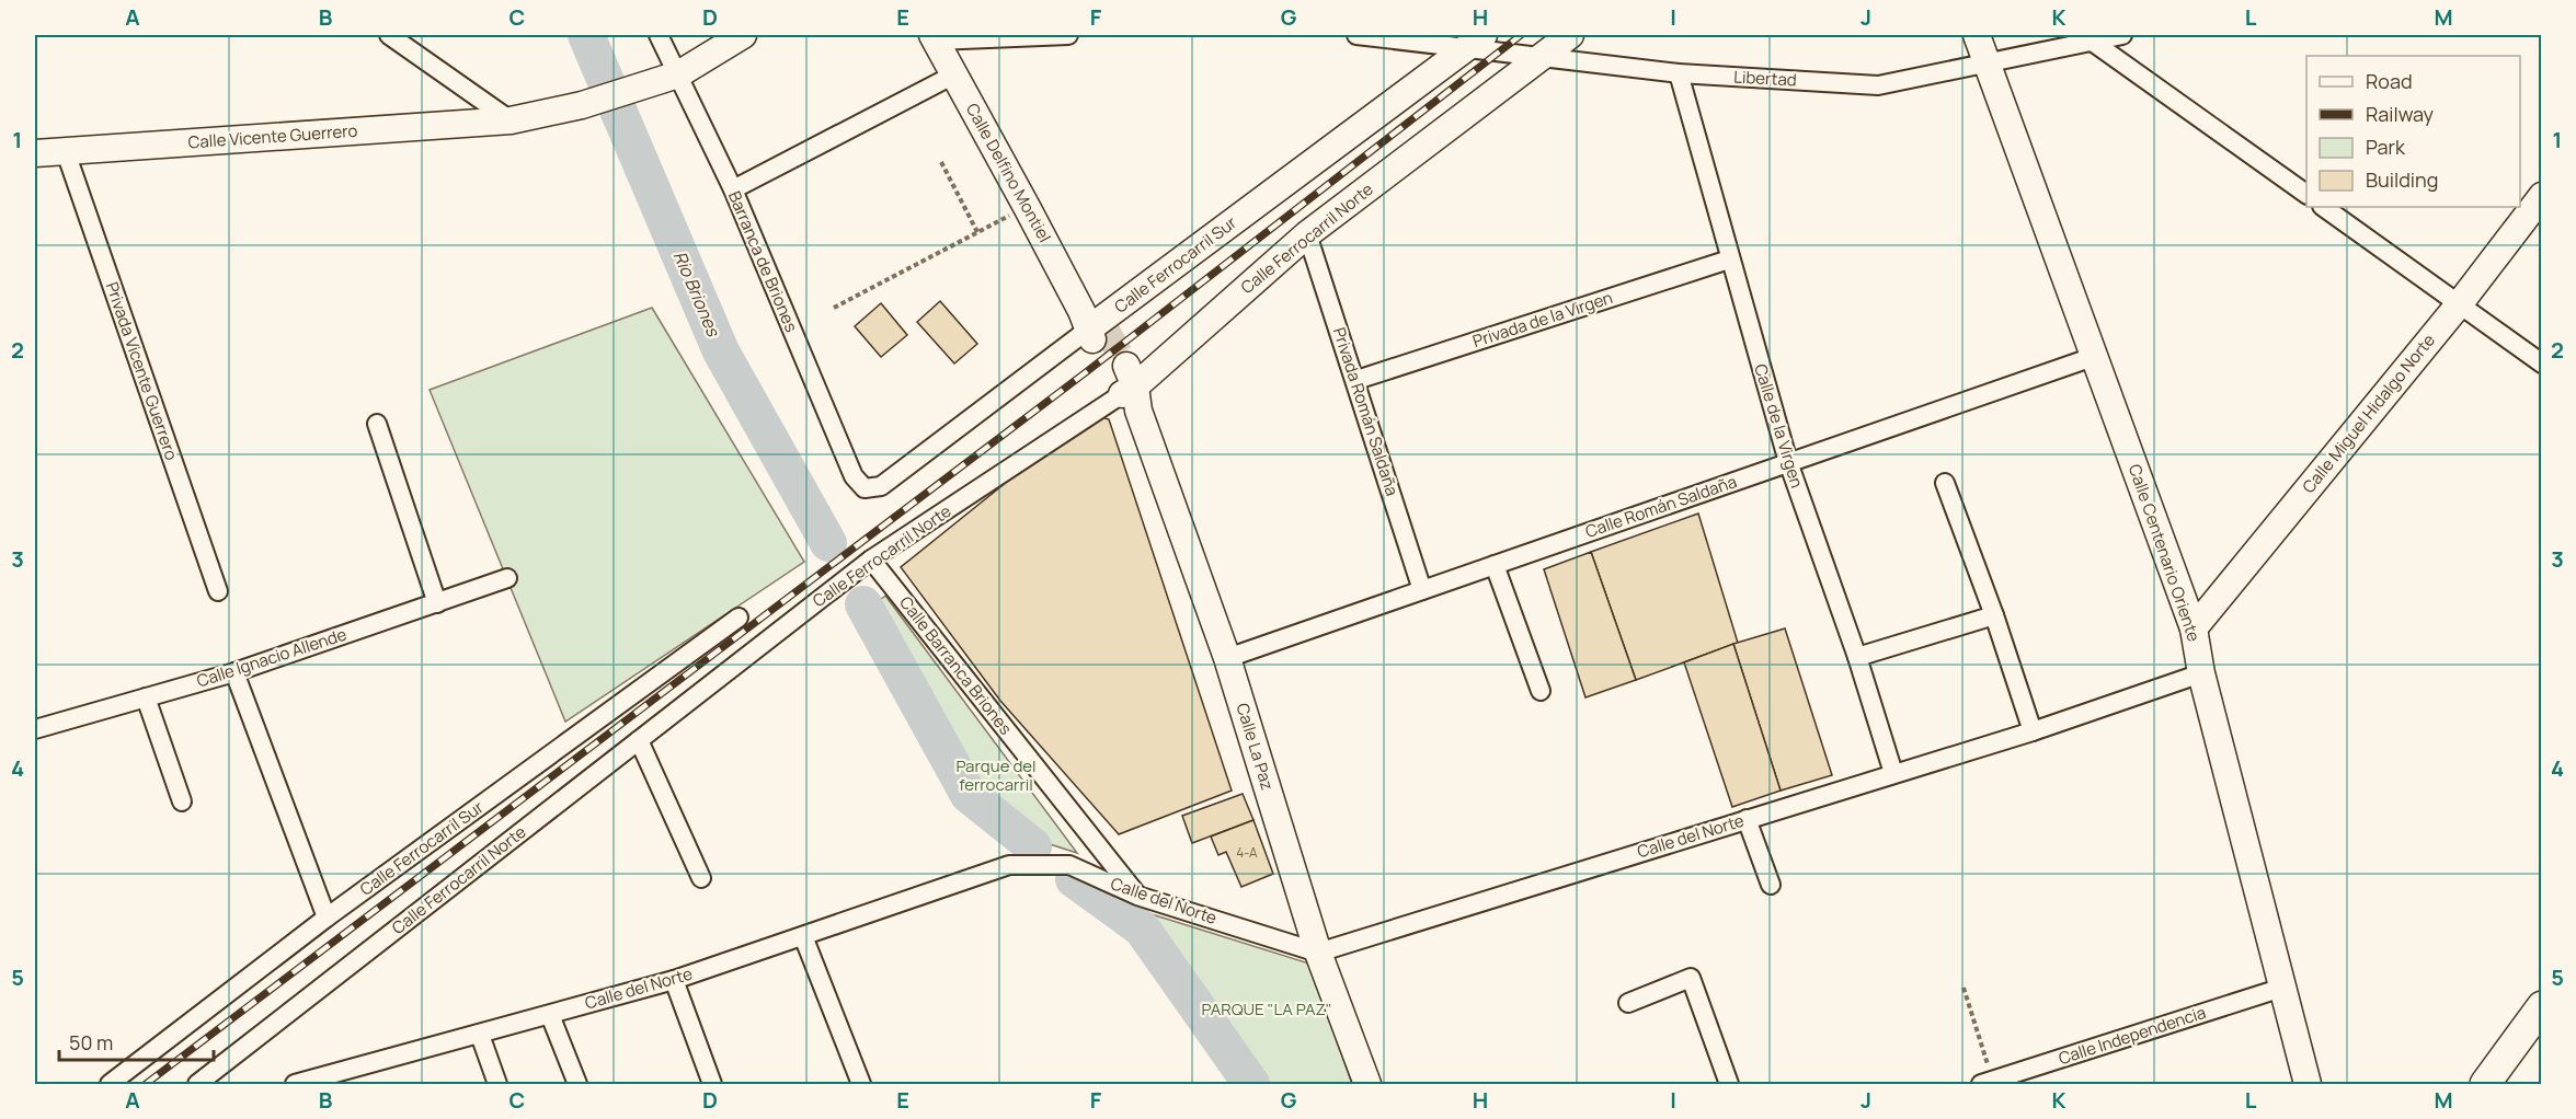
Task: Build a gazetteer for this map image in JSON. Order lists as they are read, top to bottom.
{
  "streets": {
    "main road": [
      "Calle Vicente Guerrero",
      "Calle Delfino Montiel",
      "Calle Ferrocarril Norte",
      "Calle Ferrocarril Sur",
      "Calle Miguel Hidalgo Norte",
      "Calle Centenario Oriente",
      "Calle La Paz"
    ],
    "street": [
      "Libertad",
      "Barranca de Briones",
      "Privada de la Virgen",
      "Privada Vicente Guerrero",
      "Privada Román Saldaña",
      "Calle de la Virgen",
      "Calle Román Saldaña",
      "Calle Ignacio Allende",
      "Calle Barranca Briones",
      "Calle del Norte",
      "Calle Independencia"
    ]
  },
  "crossings": [
    ["Libertad", "Calle Ferrocarril Norte"],
    ["Libertad", "Calle Ferrocarril Sur"],
    ["Libertad", "Calle de la Virgen"],
    ["Libertad", "Calle Centenario Oriente"],
    ["Calle Vicente Guerrero", "Barranca de Briones"],
    ["Calle Vicente Guerrero", "Privada Vicente Guerrero"],
    ["Calle Delfino Montiel", "Calle Ferrocarril Sur"],
    ["Calle Ferrocarril Norte", "Privada Román Saldaña"],
    ["Calle Ferrocarril Norte", "Calle Barranca Briones"],
    ["Calle Ferrocarril Norte", "Calle La Paz"],
    ["Barranca de Briones", "Calle Ferrocarril Sur"],
    ["Privada de la Virgen", "Privada Román Saldaña"],
    ["Privada de la Virgen", "Calle de la Virgen"],
    ["Privada Román Saldaña", "Calle Román Saldaña"],
    ["Calle Miguel Hidalgo Norte", "Calle Centenario Oriente"],
    ["Calle de la Virgen", "Calle Román Saldaña"],
    ["Calle de la Virgen", "Calle del Norte"],
    ["Calle Román Saldaña", "Calle Centenario Oriente"],
    ["Calle Román Saldaña", "Calle La Paz"],
    ["Calle Centenario Oriente", "Calle del Norte"],
    ["Calle Centenario Oriente", "Calle Independencia"],
    ["Calle Barranca Briones", "Calle del Norte"],
    ["Calle La Paz", "Calle del Norte"]
  ],
  "water": ["Rio Briones"],
  "parks": ["Parque del ferrocarril", "PARQUE \"LA PAZ\""],
  "house_numbers": ["4-A"],
  "legend": [
    "Road",
    "Railway",
    "Park",
    "Building"
  ],
  "scale_bar": "50 m",
  "grid": {
    "columns": [
      "A",
      "B",
      "C",
      "D",
      "E",
      "F",
      "G",
      "H",
      "I",
      "J",
      "K",
      "L",
      "M"
    ],
    "rows": [
      "1",
      "2",
      "3",
      "4",
      "5"
    ]
  }
}
